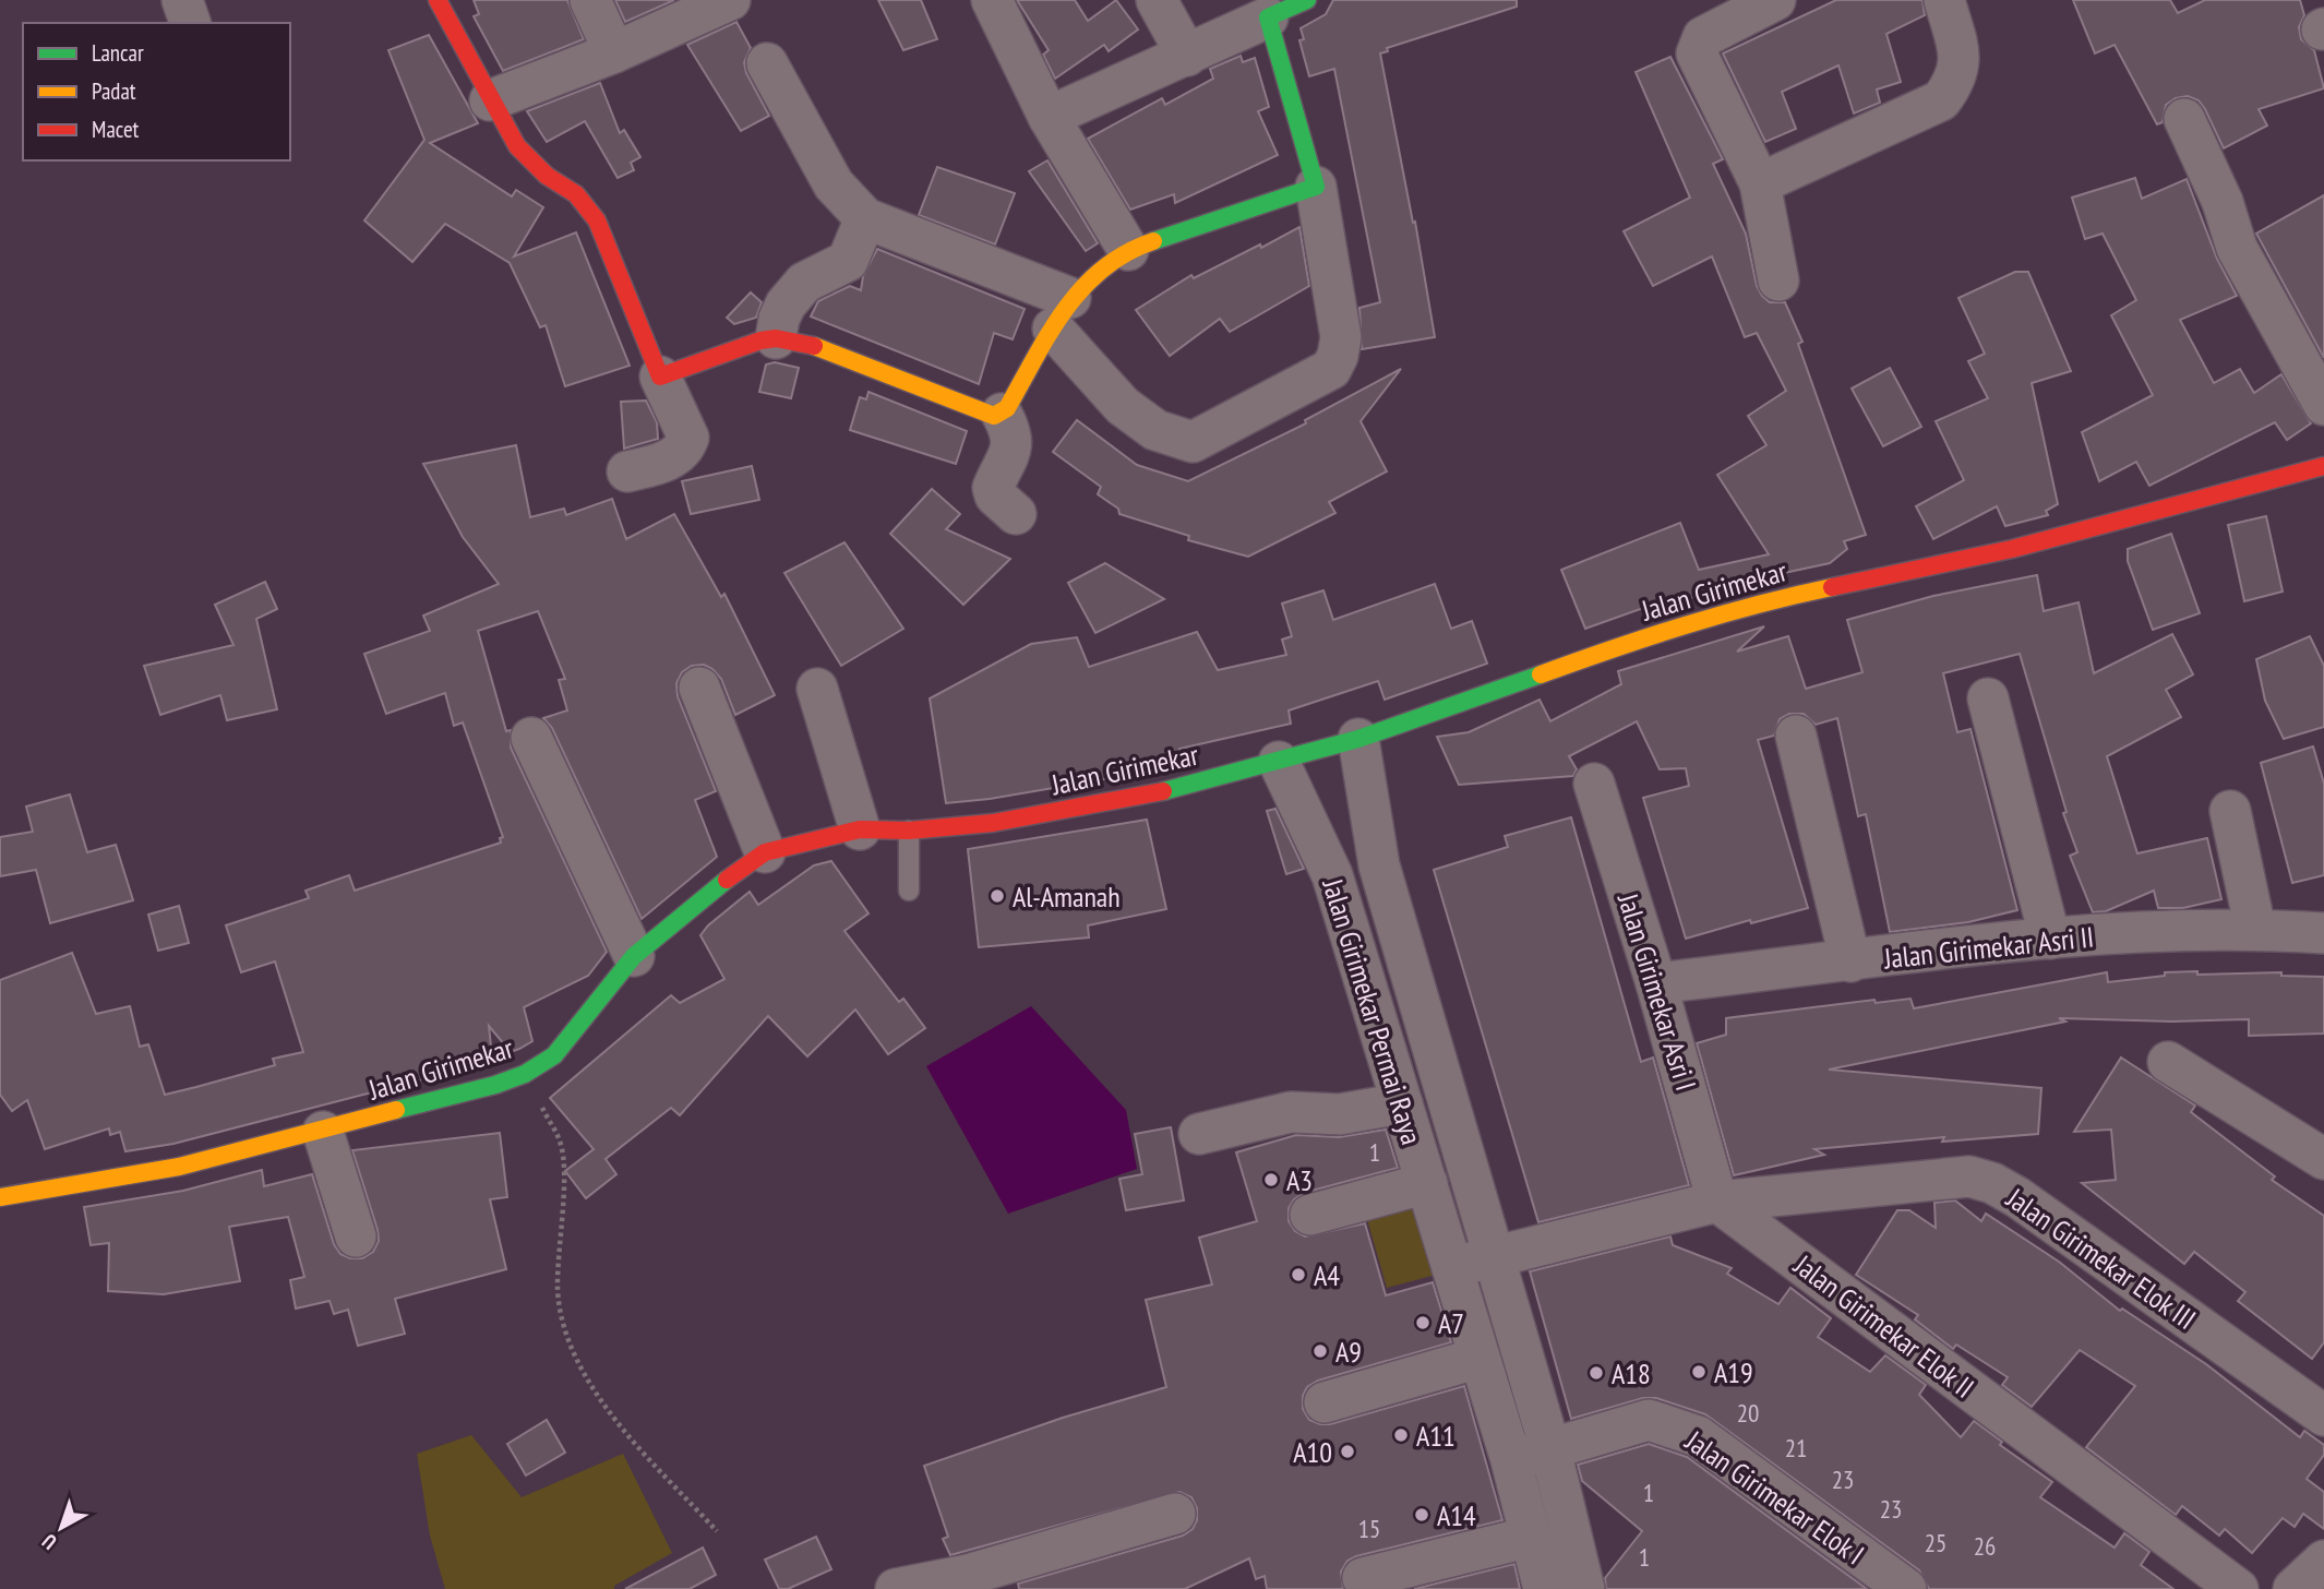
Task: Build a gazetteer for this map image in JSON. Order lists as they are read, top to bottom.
{
  "streets": {
    "street": [
      "Jalan Girimekar",
      "Jalan Girimekar Asri II",
      "Jalan Girimekar Asri I",
      "Jalan Girimekar Permai Raya",
      "Jalan Girimekar Elok III",
      "Jalan Girimekar Elok II",
      "Jalan Girimekar Elok I"
    ]
  },
  "crossings": [
    ["Jalan Girimekar", "Jalan Girimekar Permai Raya"],
    ["Jalan Girimekar Asri II", "Jalan Girimekar Asri I"],
    ["Jalan Girimekar Asri I", "Jalan Girimekar Elok III"],
    ["Jalan Girimekar Asri I", "Jalan Girimekar Elok II"],
    ["Jalan Girimekar Permai Raya", "Jalan Girimekar Elok I"],
    ["Jalan Girimekar Elok III", "Jalan Girimekar Elok II"]
  ],
  "places": [
    "Al-Amanah",
    "A3",
    "A4",
    "A7",
    "A9",
    "A19",
    "A18",
    "A11",
    "A10",
    "A14"
  ],
  "house_numbers": [
    "1",
    "20",
    "21",
    "23",
    "1",
    "23",
    "15",
    "25",
    "26",
    "1"
  ],
  "legend": ["Lancar", "Padat", "Macet"],
  "north": "bottom left"
}
